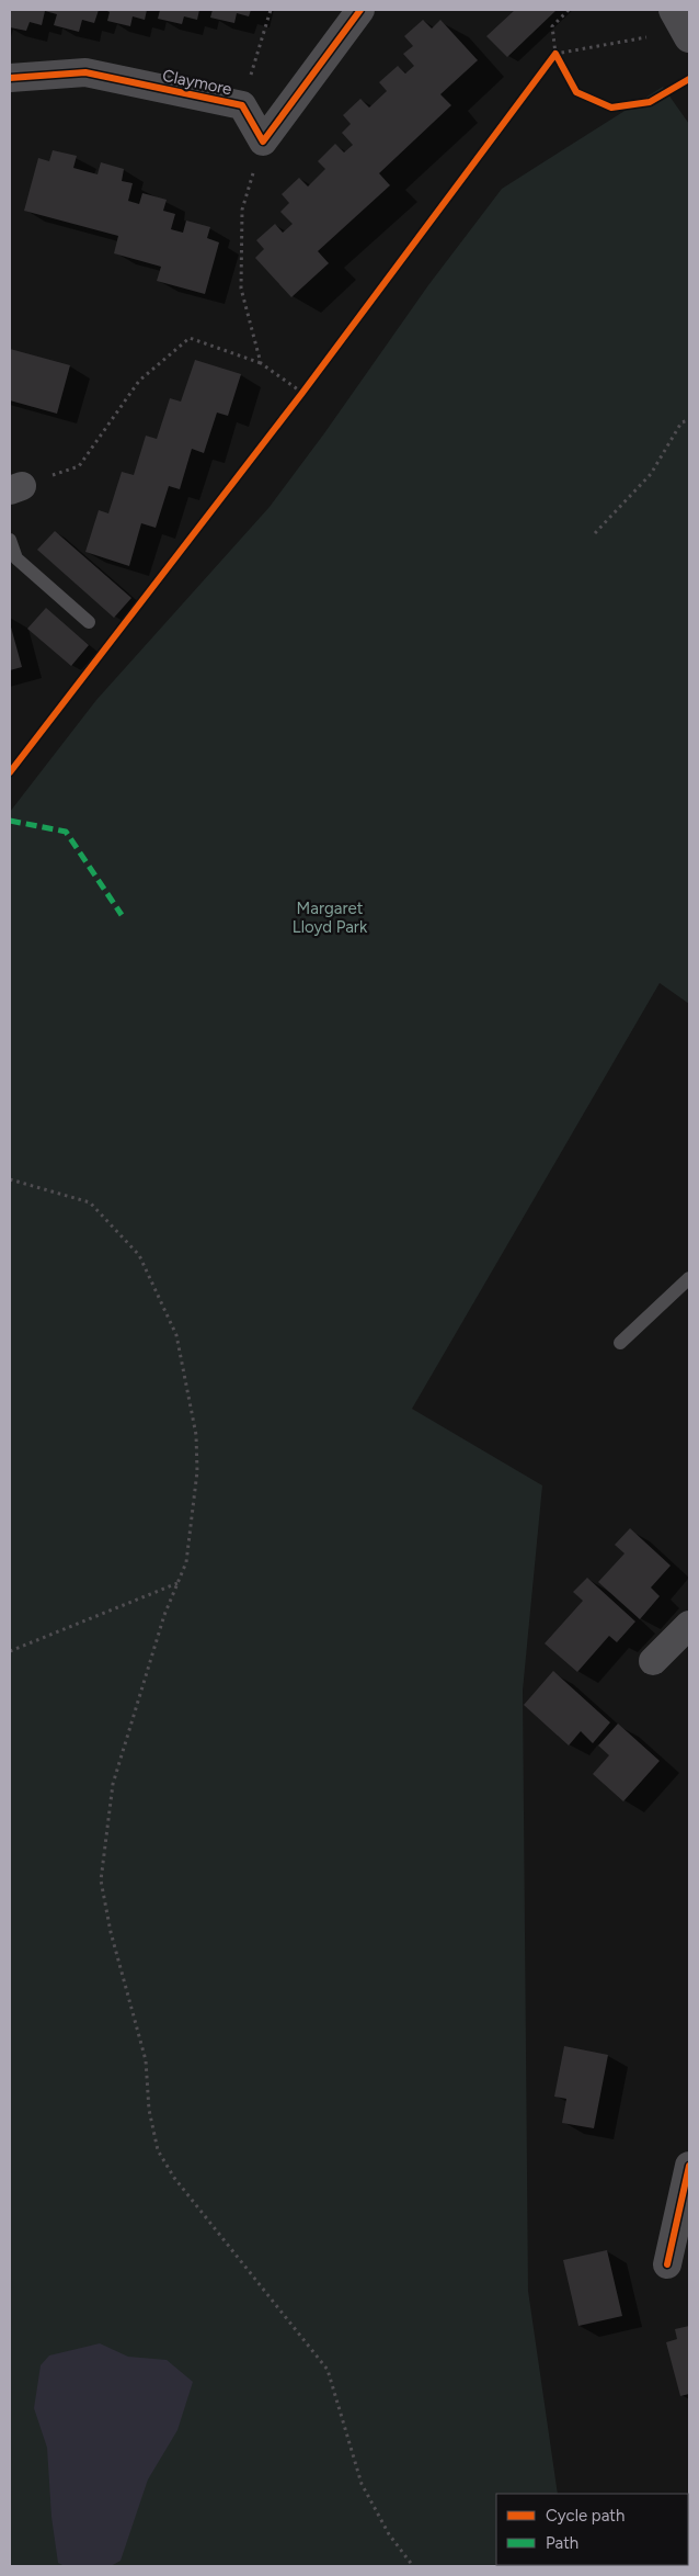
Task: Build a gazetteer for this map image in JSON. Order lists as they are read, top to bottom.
{
  "streets": {
    "street": ["Claymore"]
  },
  "parks": ["Margaret Lloyd Park"],
  "legend": ["Cycle path", "Path"]
}
